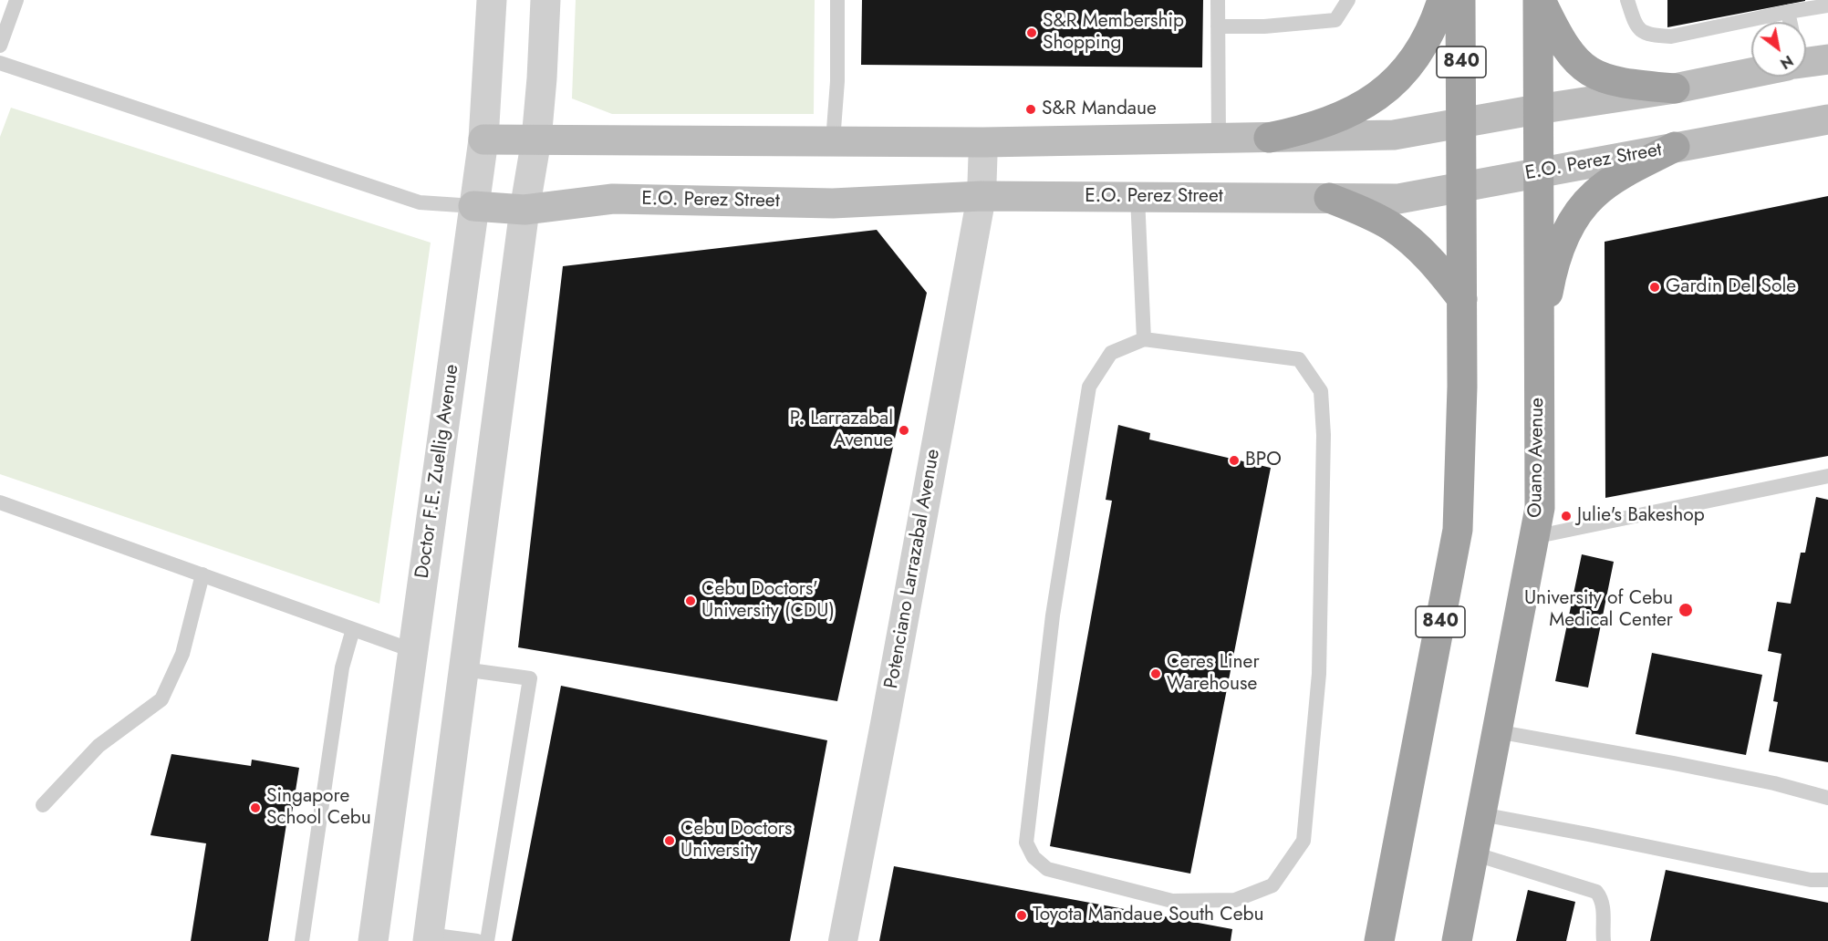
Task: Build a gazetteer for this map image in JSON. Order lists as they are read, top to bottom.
{
  "streets": {
    "highway": ["840", "Ouano Avenue"],
    "main road": ["E.O. Perez Street"],
    "street": ["Doctor F.E. Zuellig Avenue", "Potenciano Larrazabal Avenue"]
  },
  "crossings": [
    ["840", "E.O. Perez Street"],
    ["E.O. Perez Street", "Ouano Avenue"],
    ["E.O. Perez Street", "Doctor F.E. Zuellig Avenue"],
    ["E.O. Perez Street", "Potenciano Larrazabal Avenue"]
  ],
  "places": [
    "S&R Membership Shopping",
    "S&R Mandaue",
    "Gardin Del Sole",
    "P. Larrazabal Avenue",
    "BPO",
    "Julie's Bakeshop",
    "Cebu Doctors' University (CDU)",
    "University of Cebu Medical Center",
    "Ceres Liner Warehouse",
    "Singapore School Cebu",
    "Cebu Doctors University",
    "Toyota Mandaue South Cebu"
  ],
  "north": "bottom right"
}
